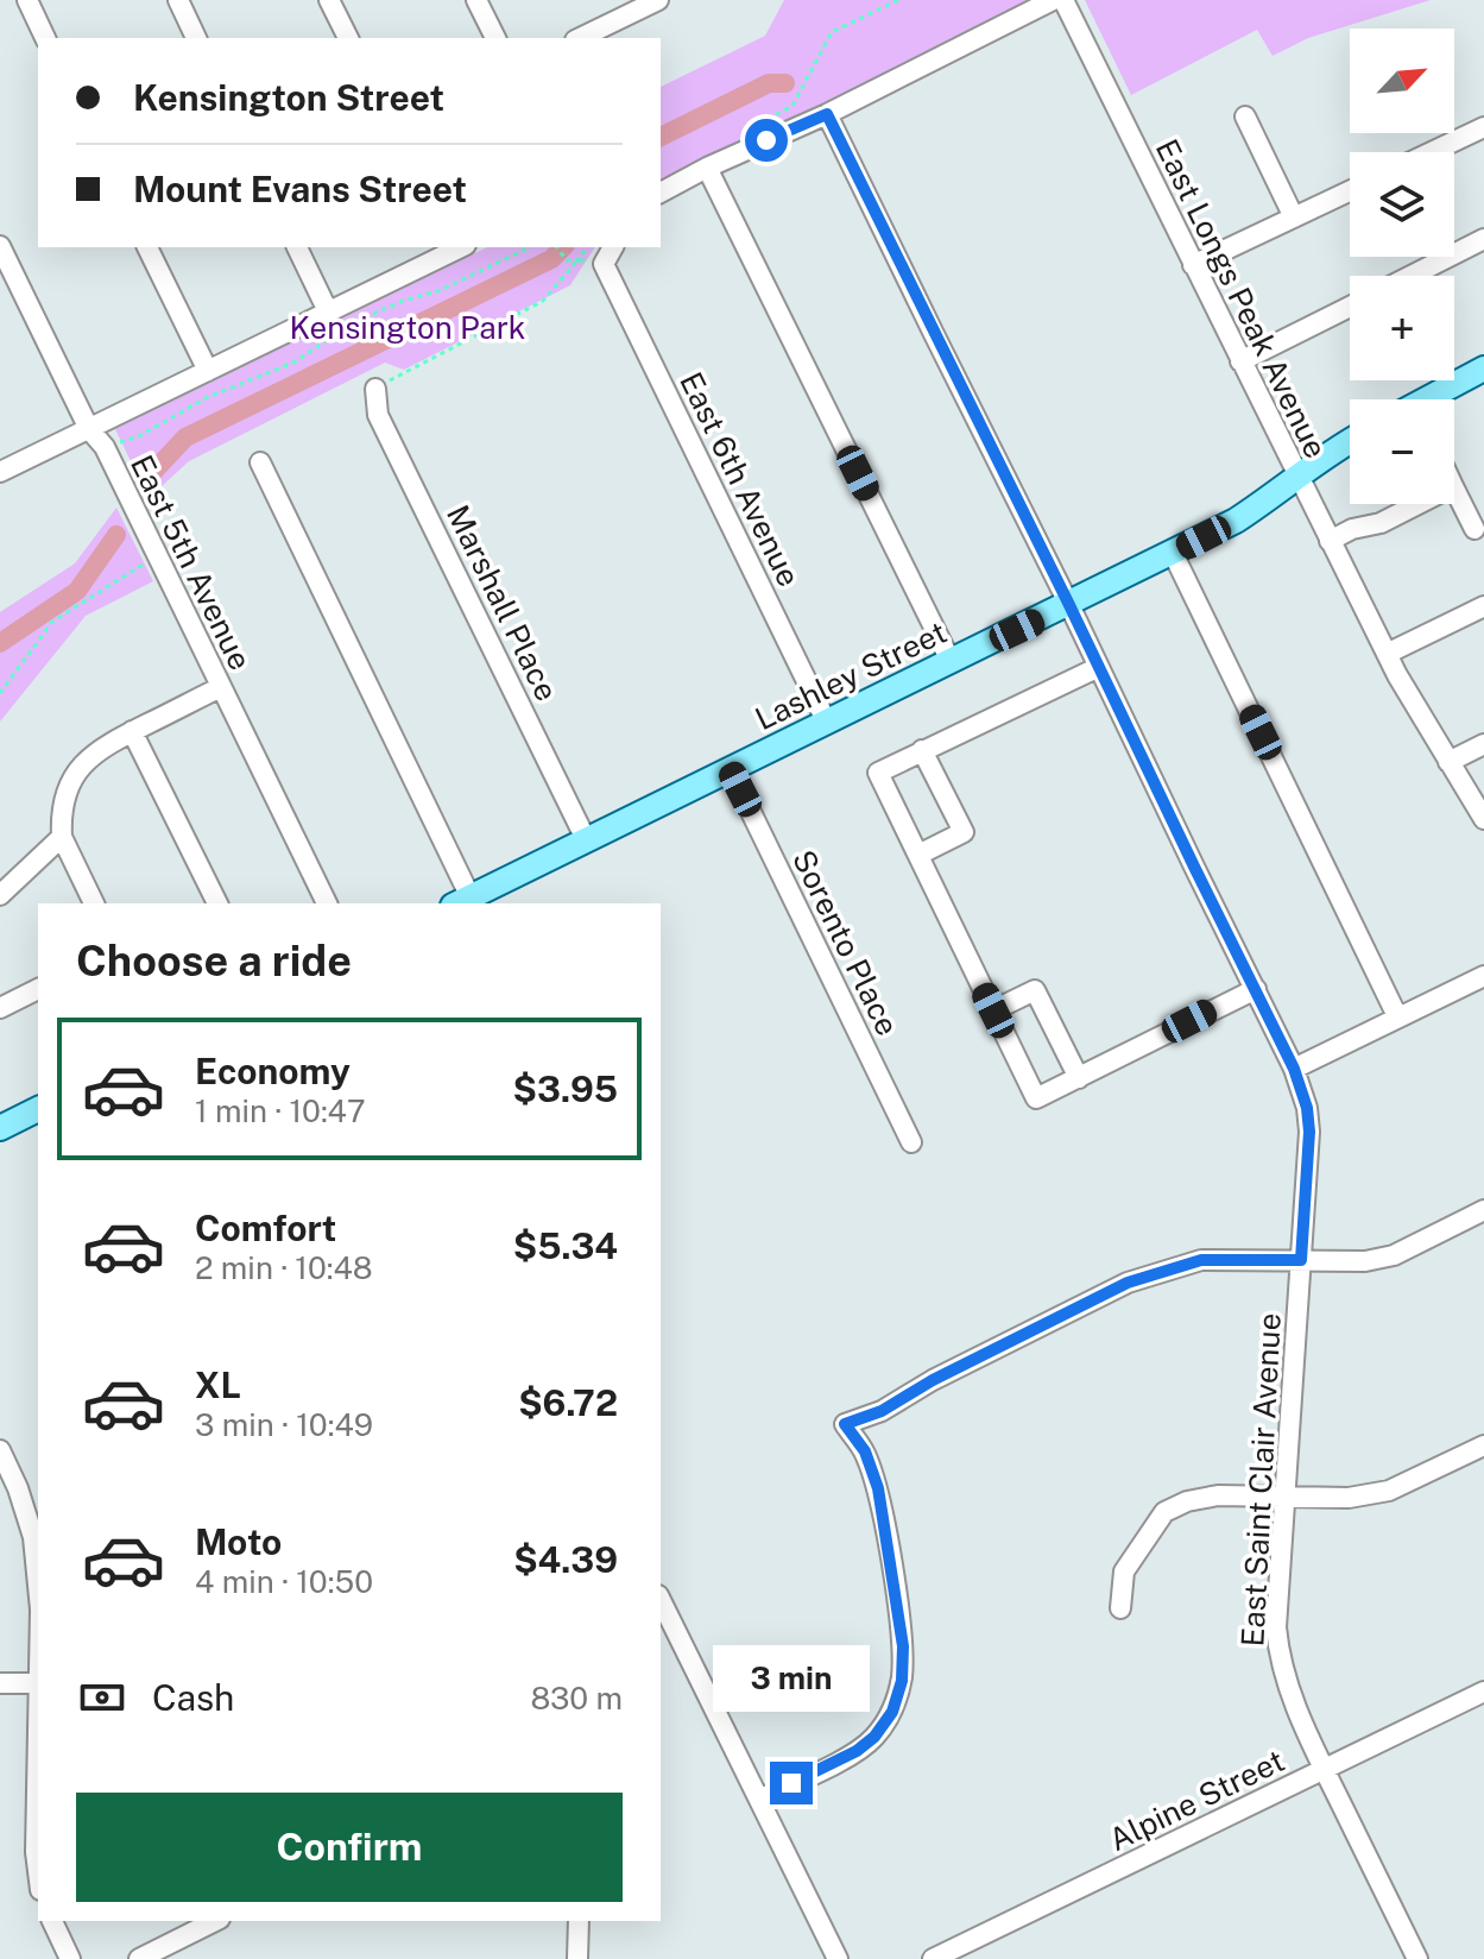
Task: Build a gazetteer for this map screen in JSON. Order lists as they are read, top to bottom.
{
  "streets": {
    "main road": ["Lashley Street"],
    "street": [
      "East Longs Peak Avenue",
      "East 6th Avenue",
      "East 5th Avenue",
      "Marshall Place",
      "Sorento Place",
      "East Saint Clair Avenue",
      "Alpine Street"
    ]
  },
  "crossings": [
    ["East Longs Peak Avenue", "Lashley Street"],
    ["East 6th Avenue", "Lashley Street"],
    ["Marshall Place", "Lashley Street"],
    ["Lashley Street", "Sorento Place"],
    ["Lashley Street", "East Saint Clair Avenue"],
    ["East Saint Clair Avenue", "Alpine Street"]
  ],
  "parks": ["Kensington Park"],
  "north": "top right",
  "page": {
    "map_buttons": ["+", "−"],
    "banner": ["Kensington Street", "Mount Evans Street"],
    "heading": "Choose a ride",
    "list": [
      {
        "name": "Economy",
        "note": "1 min · 10:47",
        "value": "$3.95"
      },
      {
        "name": "Comfort",
        "note": "2 min · 10:48",
        "value": "$5.34"
      },
      {
        "name": "XL",
        "note": "3 min · 10:49",
        "value": "$6.72"
      },
      {
        "name": "Moto",
        "note": "4 min · 10:50",
        "value": "$4.39"
      }
    ],
    "bubble": "3 min",
    "pay": ["Cash", "830 m"],
    "buttons": "Confirm"
  }
}
